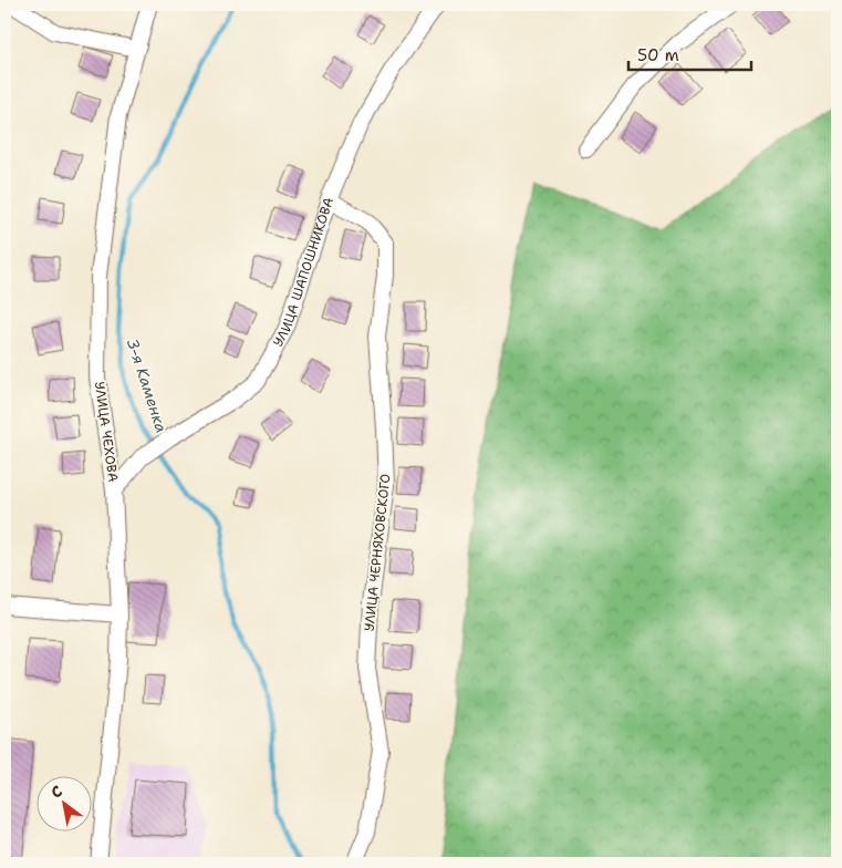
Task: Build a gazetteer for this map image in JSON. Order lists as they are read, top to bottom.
{
  "streets": {
    "street": ["УЛИЦА ШАПОШНИКОВА", "УЛИЦА ЧЕХОВА", "УЛИЦА ЧЕРНЯХОВСКОГО"]
  },
  "crossings": [
    ["УЛИЦА ШАПОШНИКОВА", "УЛИЦА ЧЕХОВА"],
    ["УЛИЦА ШАПОШНИКОВА", "УЛИЦА ЧЕРНЯХОВСКОГО"]
  ],
  "water": ["3-я Каменка"],
  "scale_bar": "50 m",
  "north": "top left"
}
